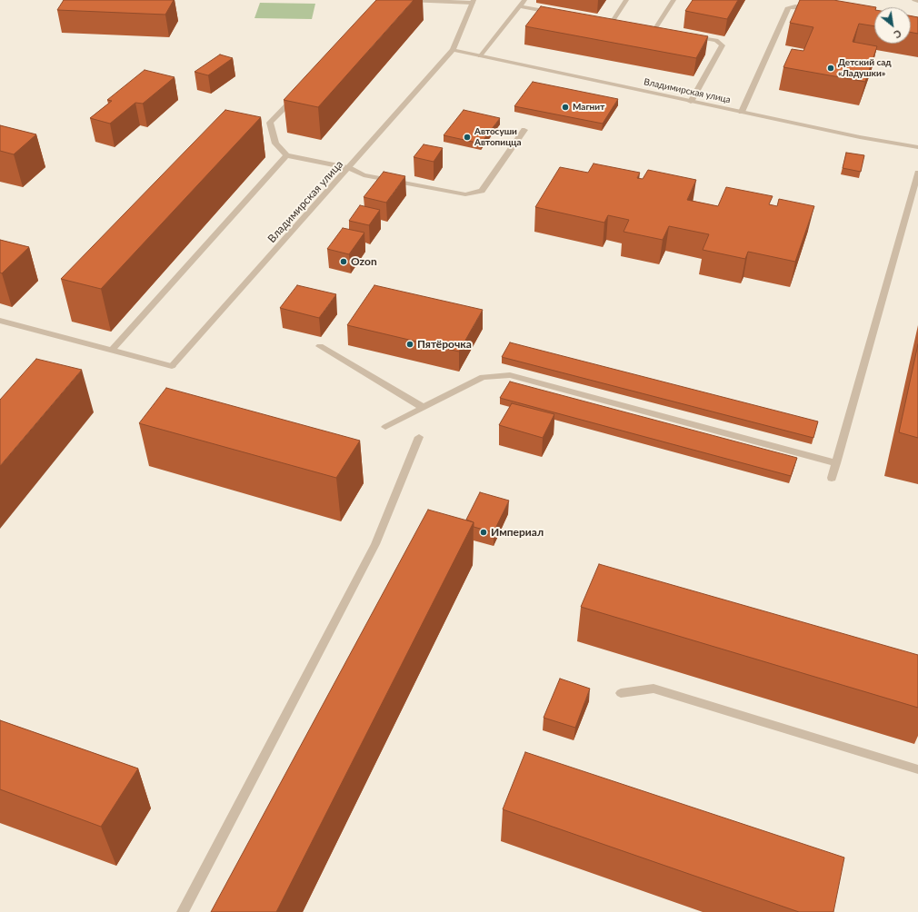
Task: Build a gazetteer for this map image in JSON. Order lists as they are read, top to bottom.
{
  "streets": {
    "street": ["Владимирская улица"]
  },
  "places": [
    "Детский сад «Ладушки»",
    "Магнит",
    "Автосуши Автопицца",
    "Ozon",
    "Пятёрочка",
    "Империал"
  ],
  "north": "bottom right"
}
